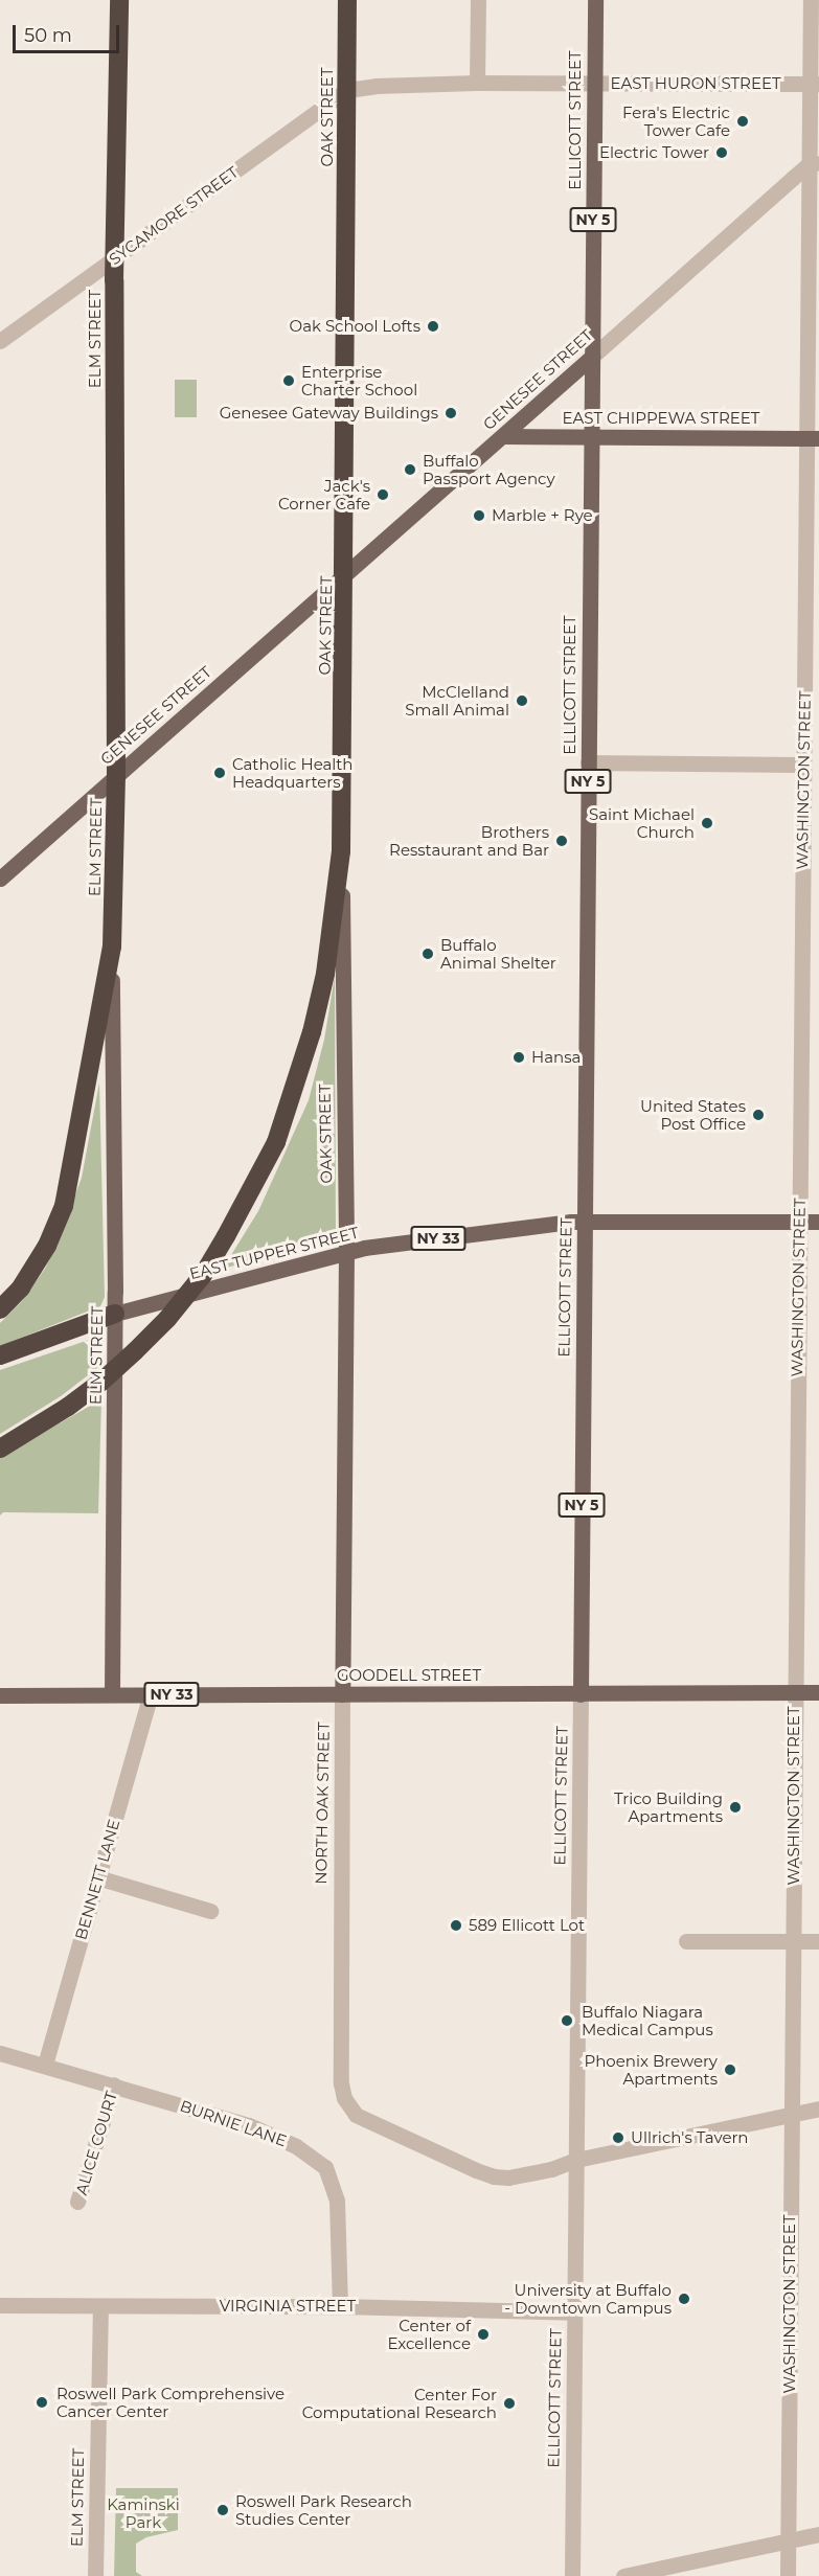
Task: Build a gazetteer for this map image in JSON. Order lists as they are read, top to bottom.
{
  "streets": {
    "highway": ["OAK STREET", "ELM STREET", "NY 33"],
    "main road": [
      "ELLICOTT STREET",
      "NY 5",
      "GENESEE STREET",
      "EAST CHIPPEWA STREET",
      "EAST TUPPER STREET",
      "GOODELL STREET",
      "NORTH OAK STREET"
    ],
    "street": [
      "EAST HURON STREET",
      "SYCAMORE STREET",
      "WASHINGTON STREET",
      "BENNETT LANE",
      "BURNIE LANE",
      "ALICE COURT",
      "VIRGINIA STREET"
    ]
  },
  "crossings": [
    ["EAST HURON STREET", "OAK STREET"],
    ["EAST HURON STREET", "ELLICOTT STREET"],
    ["EAST HURON STREET", "SYCAMORE STREET"],
    ["EAST HURON STREET", "WASHINGTON STREET"],
    ["OAK STREET", "SYCAMORE STREET"],
    ["OAK STREET", "GENESEE STREET"],
    ["OAK STREET", "EAST TUPPER STREET"],
    ["OAK STREET", "NORTH OAK STREET"],
    ["ELLICOTT STREET", "GENESEE STREET"],
    ["ELLICOTT STREET", "EAST CHIPPEWA STREET"],
    ["ELLICOTT STREET", "EAST TUPPER STREET"],
    ["ELLICOTT STREET", "GOODELL STREET"],
    ["ELLICOTT STREET", "NORTH OAK STREET"],
    ["ELLICOTT STREET", "VIRGINIA STREET"],
    ["SYCAMORE STREET", "ELM STREET"],
    ["ELM STREET", "GENESEE STREET"],
    ["ELM STREET", "NY 33"],
    ["ELM STREET", "EAST TUPPER STREET"],
    ["ELM STREET", "GOODELL STREET"],
    ["ELM STREET", "VIRGINIA STREET"],
    ["GENESEE STREET", "EAST CHIPPEWA STREET"],
    ["GENESEE STREET", "WASHINGTON STREET"],
    ["EAST CHIPPEWA STREET", "WASHINGTON STREET"],
    ["WASHINGTON STREET", "EAST TUPPER STREET"],
    ["WASHINGTON STREET", "GOODELL STREET"],
    ["NY 33", "EAST TUPPER STREET"],
    ["EAST TUPPER STREET", "NORTH OAK STREET"],
    ["GOODELL STREET", "NORTH OAK STREET"],
    ["GOODELL STREET", "BENNETT LANE"],
    ["BENNETT LANE", "BURNIE LANE"],
    ["BURNIE LANE", "ALICE COURT"],
    ["BURNIE LANE", "VIRGINIA STREET"]
  ],
  "parks": ["Kaminski Park"],
  "places": [
    "Fera's Electric Tower Cafe",
    "Electric Tower",
    "Oak School Lofts",
    "Enterprise Charter School",
    "Genesee Gateway Buildings",
    "Buffalo Passport Agency",
    "Jack's Corner Cafe",
    "Marble + Rye",
    "McClelland Small Animal",
    "Catholic Health Headquarters",
    "Saint Michael Church",
    "Brothers Resstaurant and Bar",
    "Buffalo Animal Shelter",
    "Hansa",
    "United States Post Office",
    "Trico Building Apartments",
    "589 Ellicott Lot",
    "Buffalo Niagara Medical Campus",
    "Phoenix Brewery Apartments",
    "Ullrich's Tavern",
    "University at Buffalo - Downtown Campus",
    "Center of Excellence",
    "Roswell Park Comprehensive Cancer Center",
    "Center For Computational Research",
    "Roswell Park Research Studies Center"
  ],
  "scale_bar": "50 m"
}
